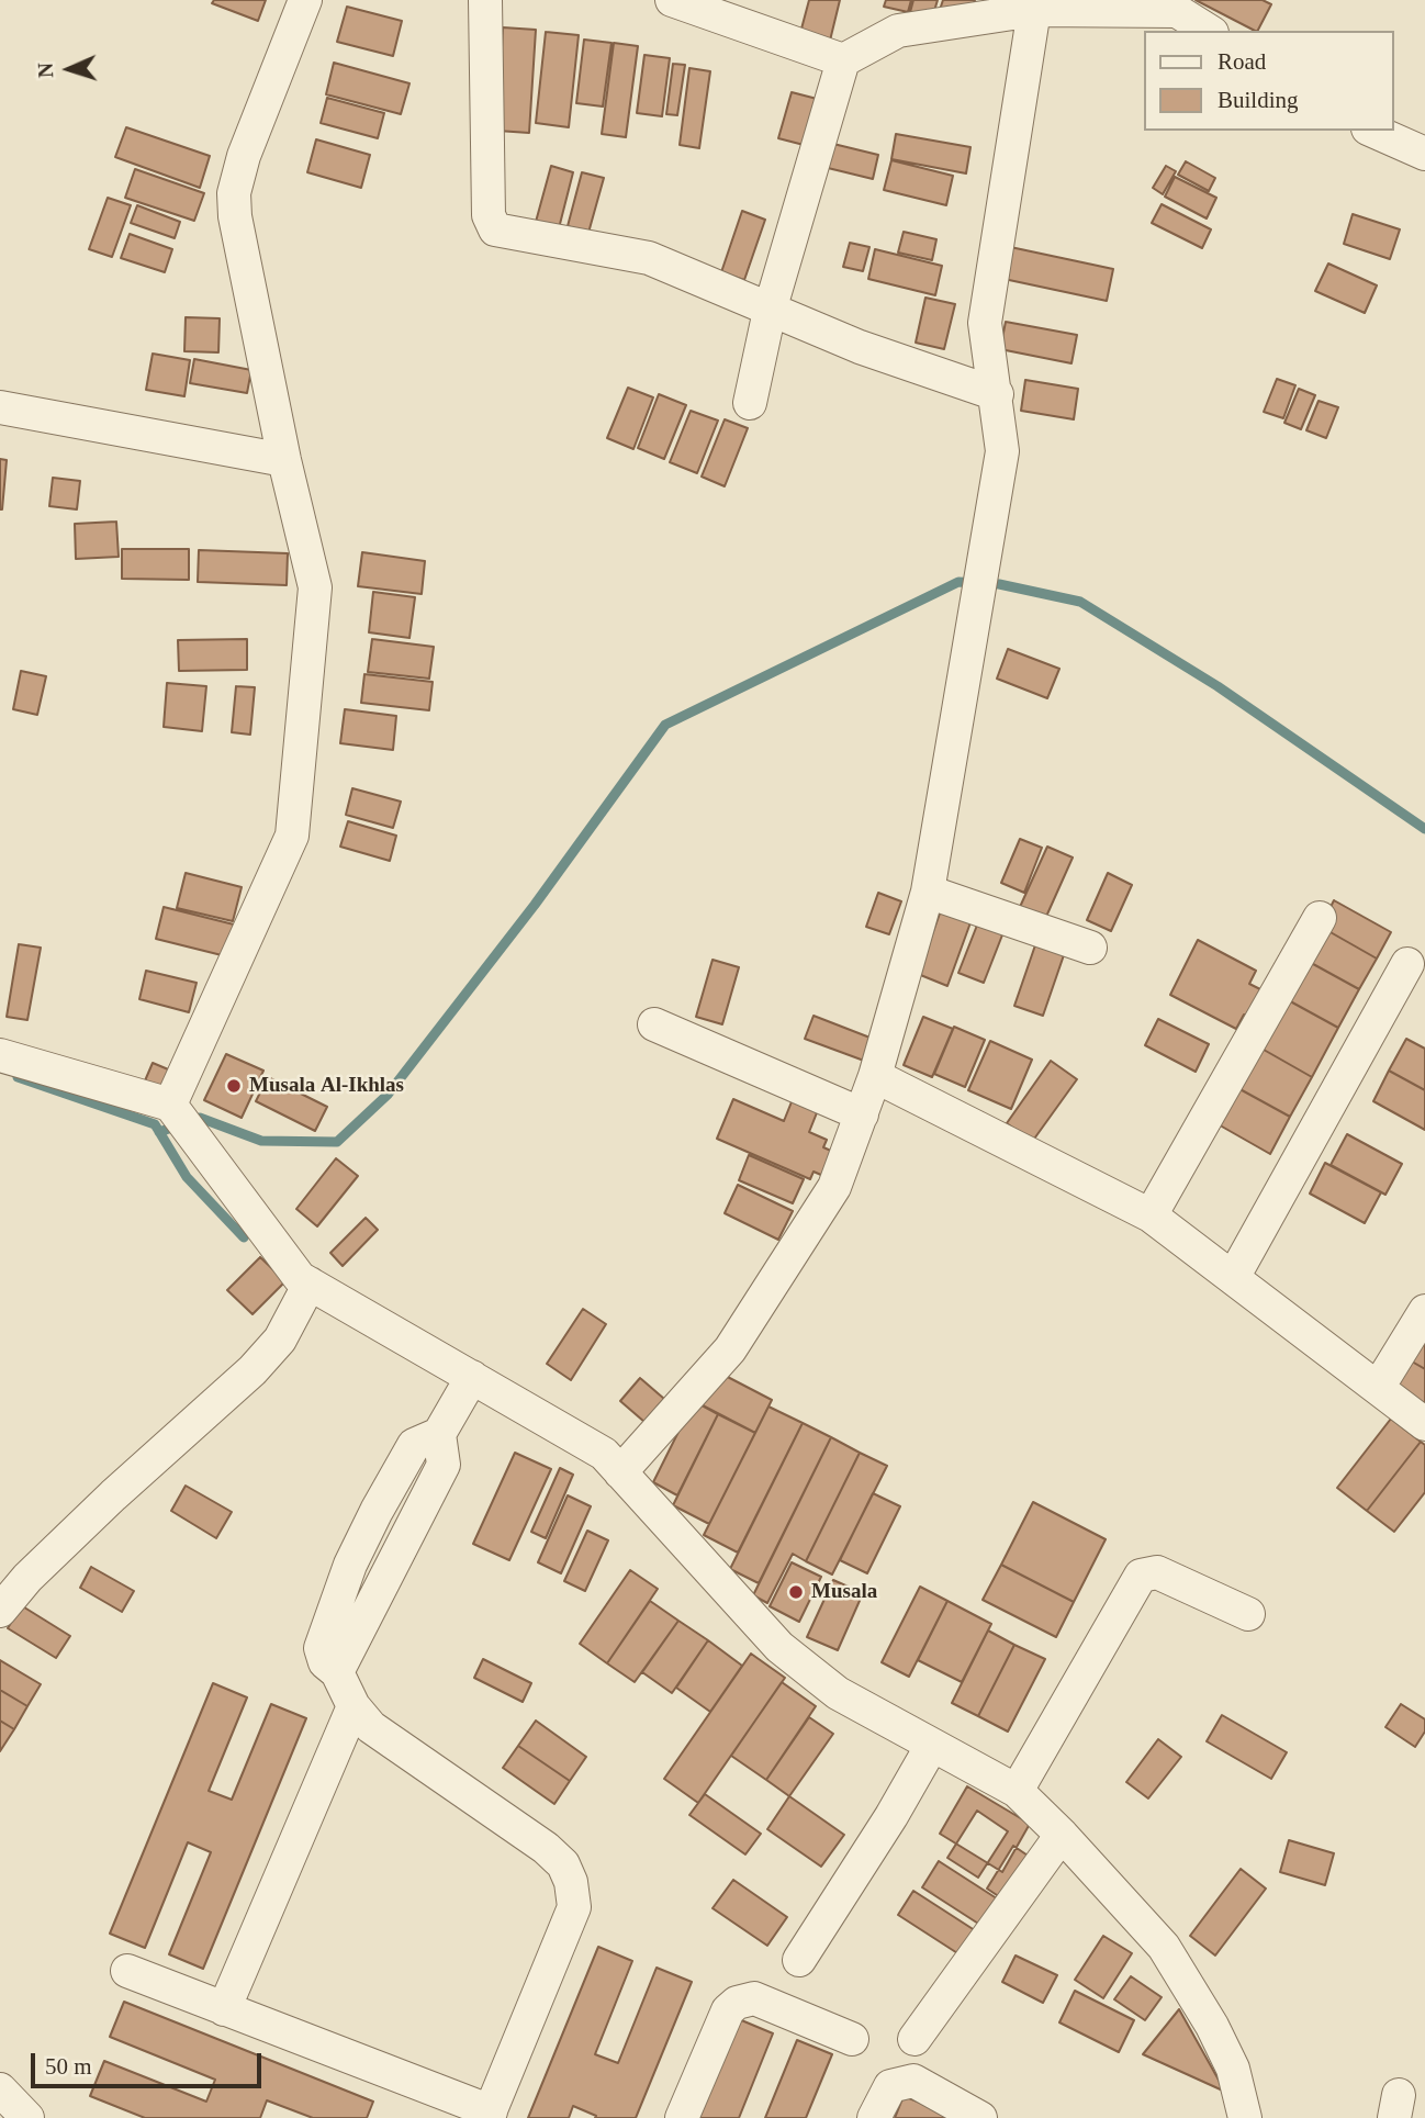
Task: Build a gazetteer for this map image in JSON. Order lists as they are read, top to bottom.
{
  "places": ["Musala Al-Ikhlas", "Musala"],
  "legend": ["Road", "Building"],
  "scale_bar": "50 m",
  "north": "left"
}
